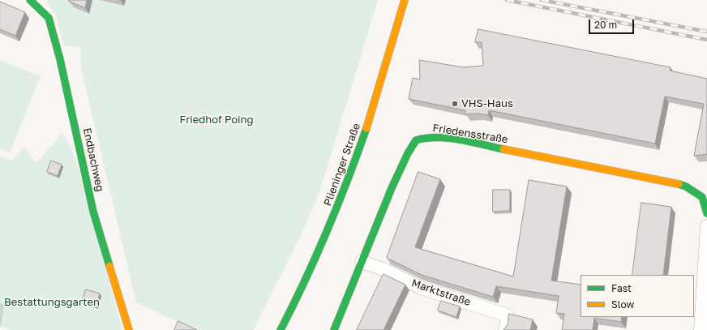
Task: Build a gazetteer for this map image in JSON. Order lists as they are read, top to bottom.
{
  "streets": {
    "street": [
      "Friedensstraße",
      "Endbachweg",
      "Plieninger Straße",
      "Marktstraße"
    ]
  },
  "crossings": [
    ["Friedensstraße", "Marktstraße"]
  ],
  "parks": ["Friedhof Poing", "Bestattungsgarten"],
  "places": ["VHS-Haus"],
  "legend": ["Fast", "Slow"],
  "scale_bar": "20 m"
}
